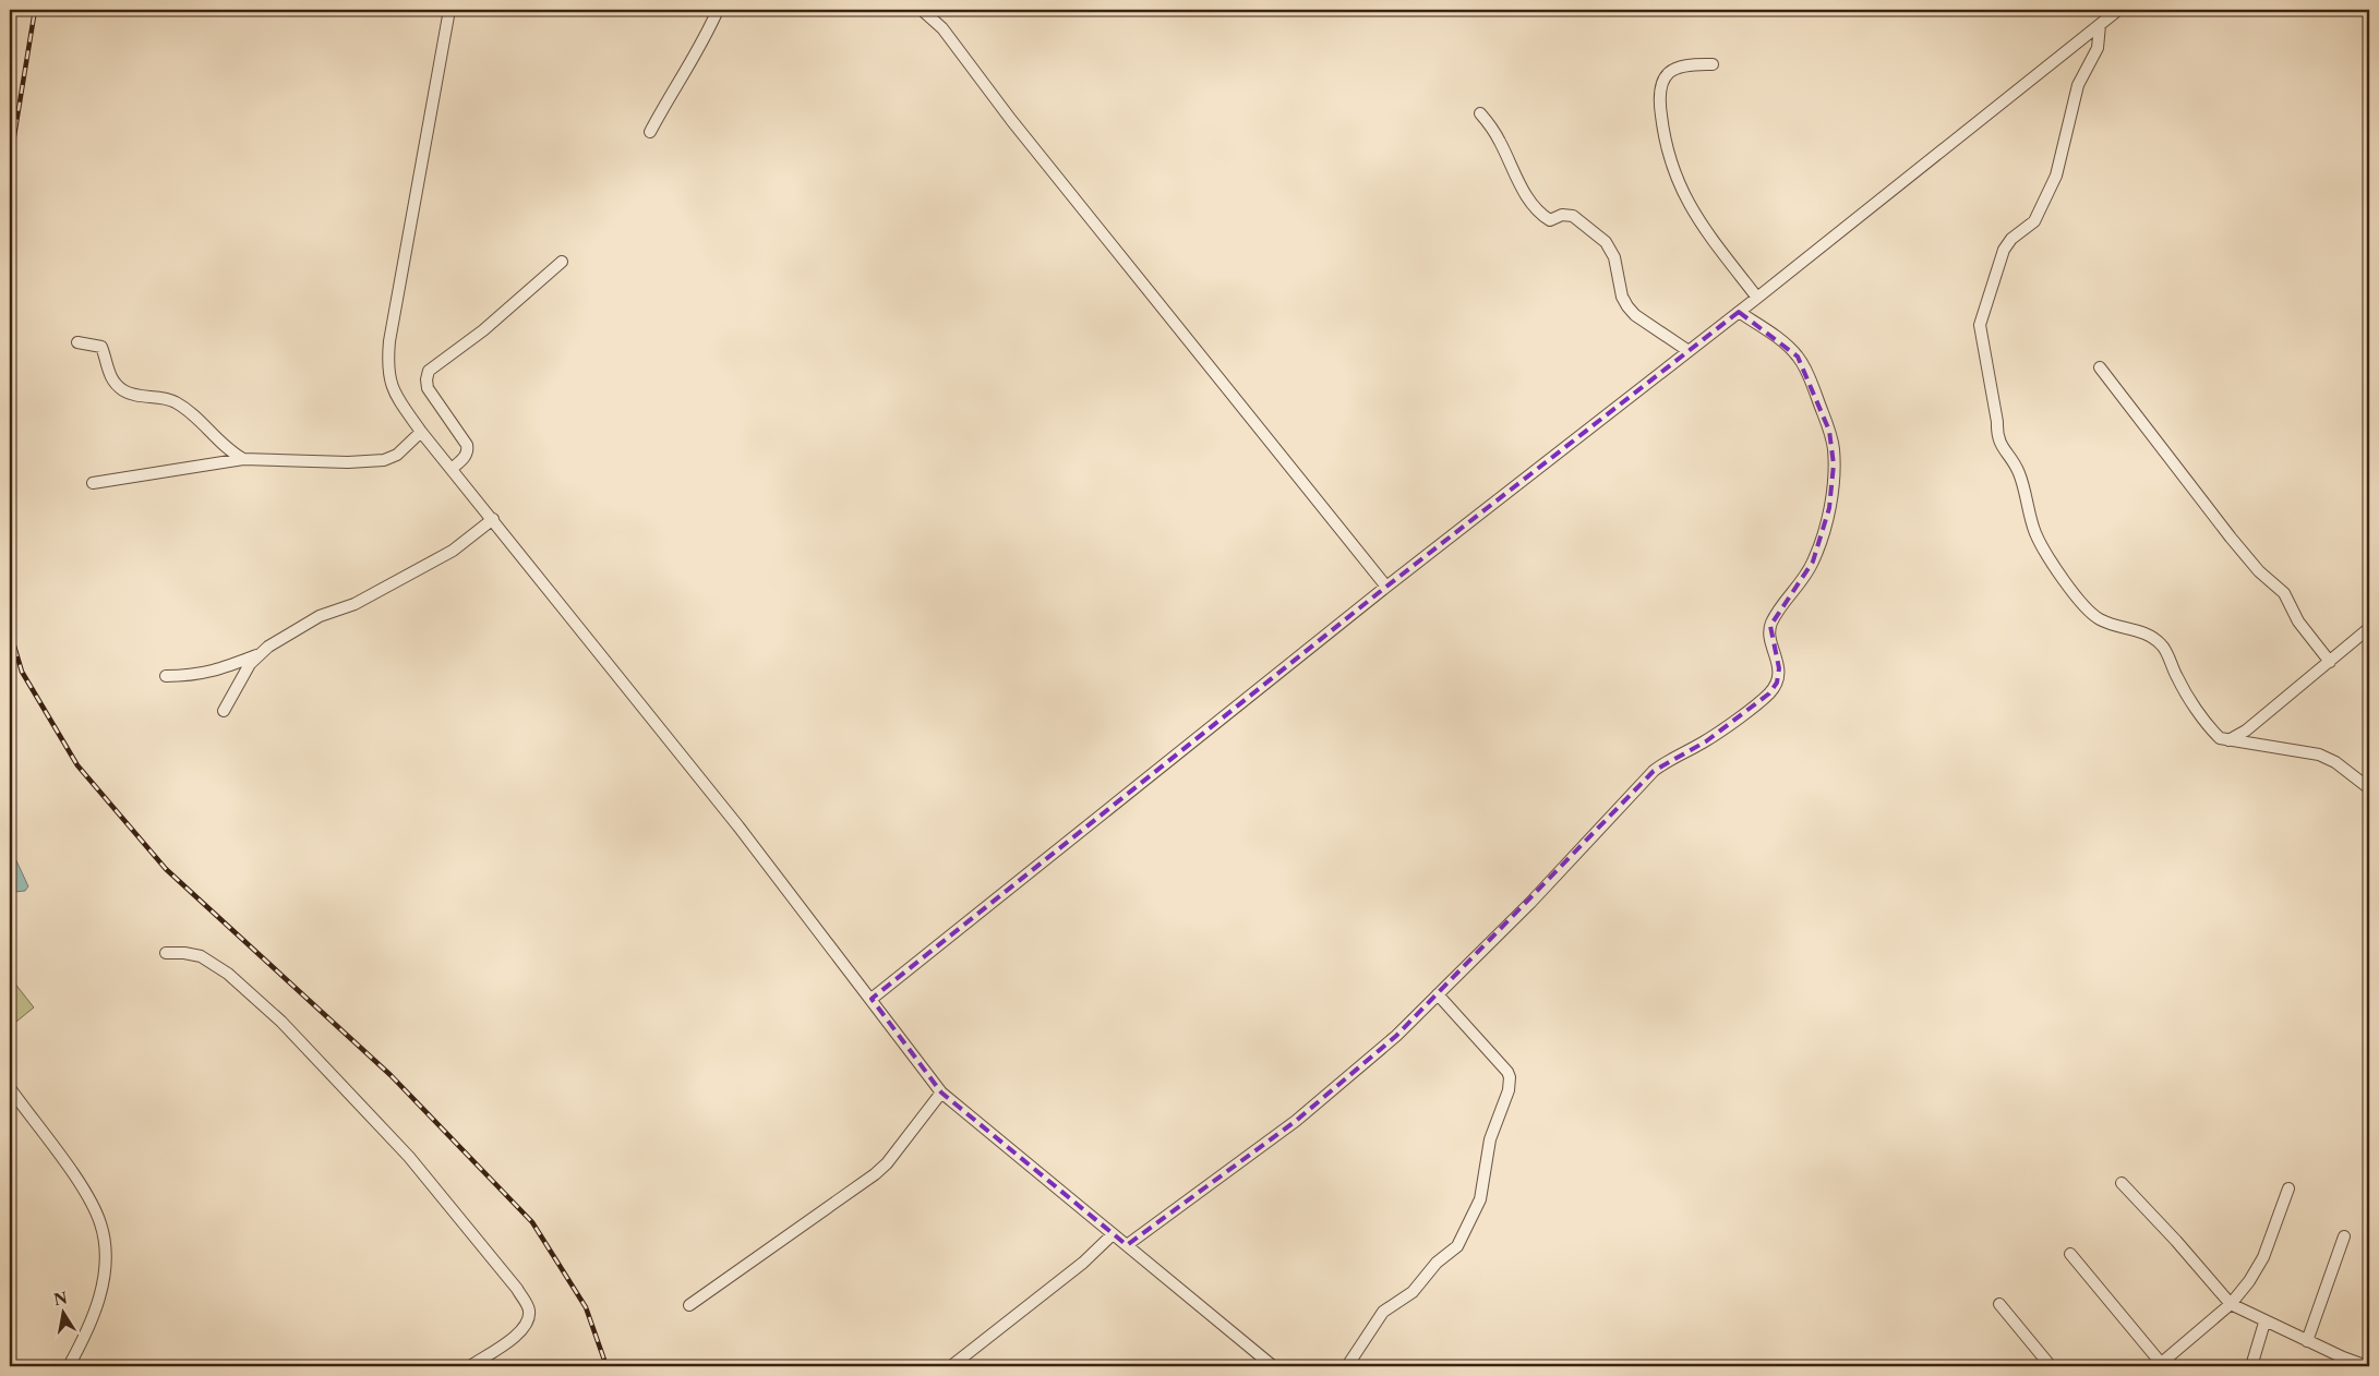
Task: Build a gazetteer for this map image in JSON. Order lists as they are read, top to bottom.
{
  "north": "top"
}
